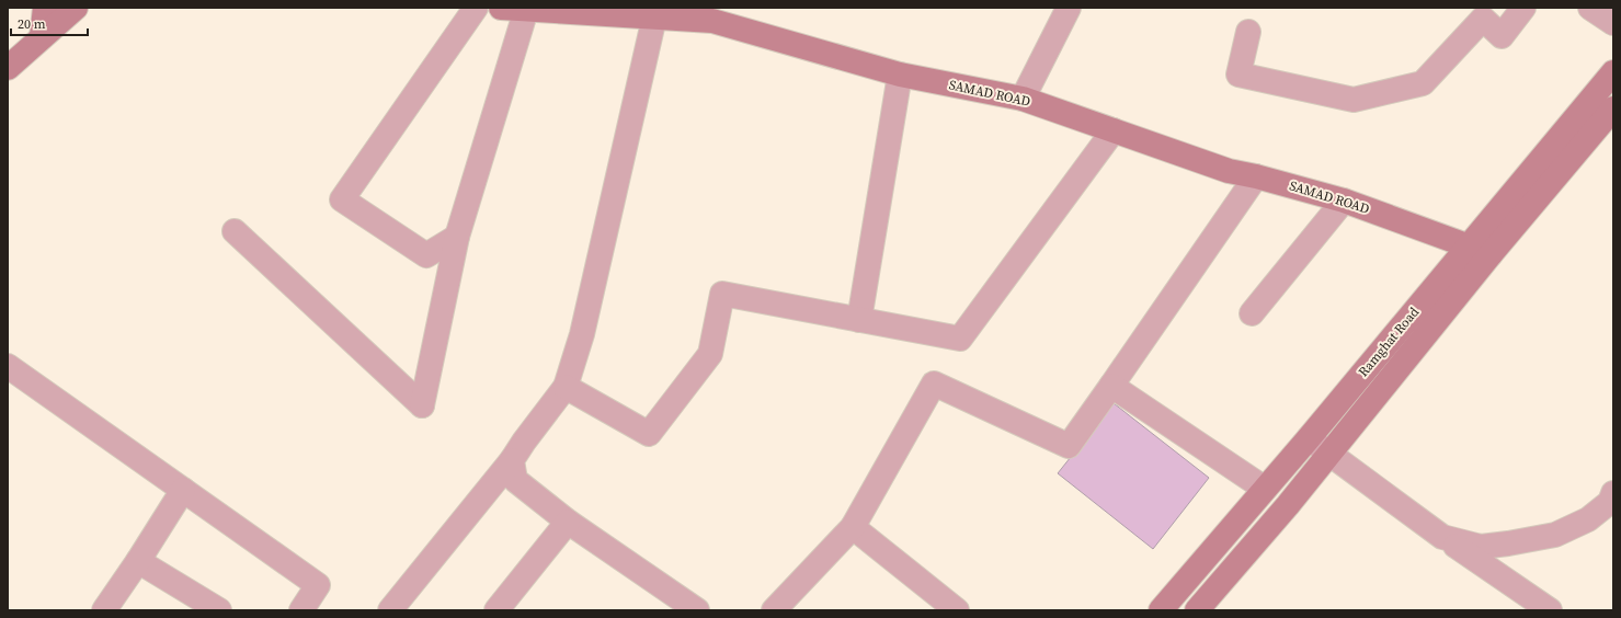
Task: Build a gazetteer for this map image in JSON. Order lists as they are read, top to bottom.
{
  "streets": {
    "main road": ["SAMAD ROAD", "Ramghat Road"]
  },
  "crossings": [
    ["SAMAD ROAD", "Ramghat Road"]
  ],
  "scale_bar": "20 m"
}
